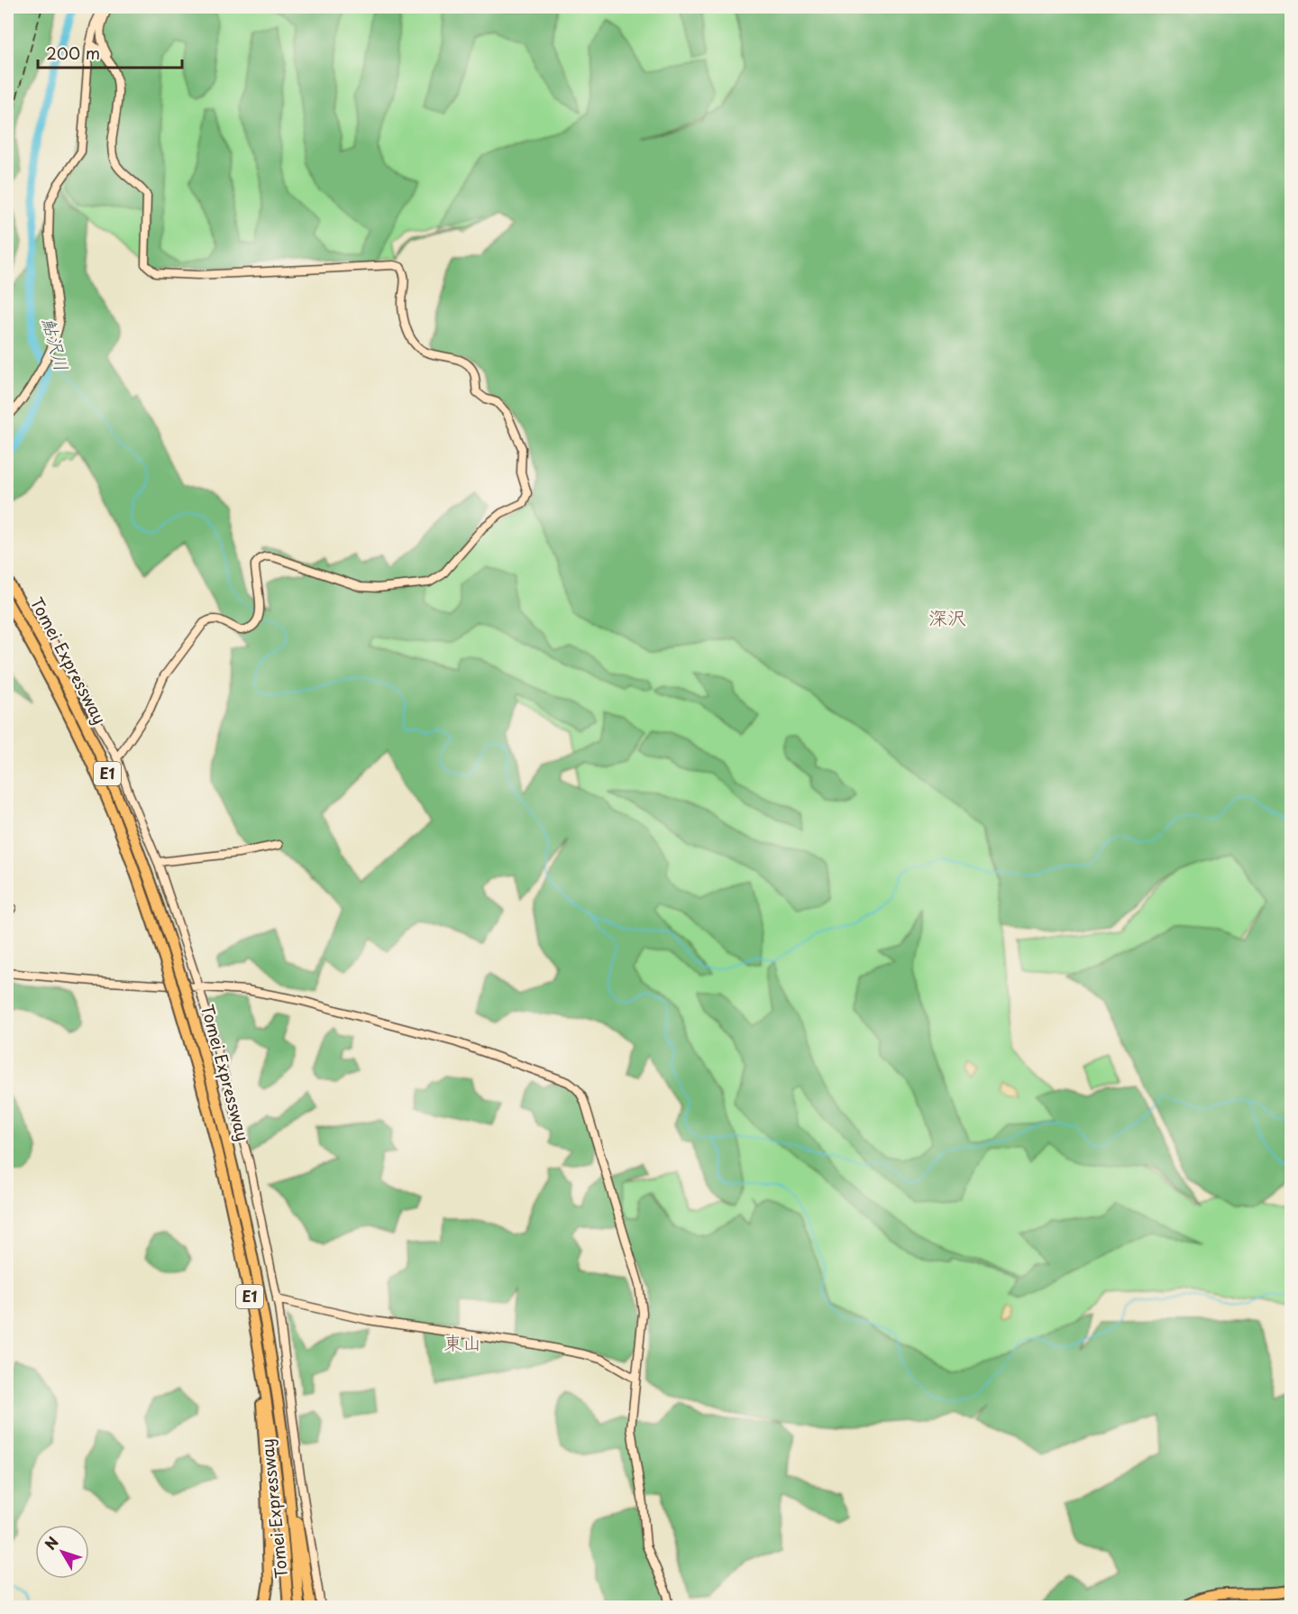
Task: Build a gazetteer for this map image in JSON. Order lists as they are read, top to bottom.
{
  "streets": {
    "highway": ["Tomei Expressway", "E1"]
  },
  "districts": ["深沢", "東山"],
  "water": ["鮎沢川"],
  "scale_bar": "200 m",
  "north": "top left"
}
